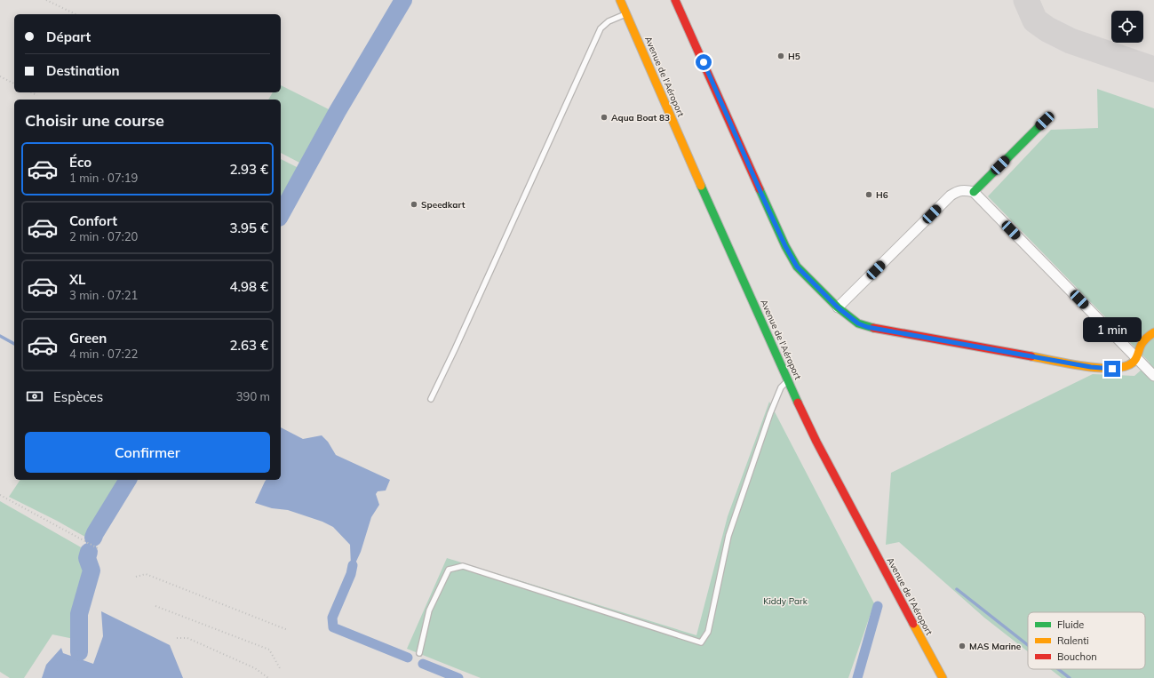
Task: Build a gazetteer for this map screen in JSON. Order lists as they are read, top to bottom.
{
  "streets": {
    "street": ["Avenue de l'Aéroport"]
  },
  "parks": ["Kiddy Park"],
  "places": [
    "H5",
    "Aqua Boat 83",
    "H6",
    "Speedkart",
    "MAS Marine"
  ],
  "legend": ["Fluide", "Ralenti", "Bouchon"],
  "page": {
    "banner": ["Départ", "Destination"],
    "heading": "Choisir une course",
    "list": [
      {
        "name": "Éco",
        "note": "1 min · 07:19",
        "value": "2.93 €"
      },
      {
        "name": "Confort",
        "note": "2 min · 07:20",
        "value": "3.95 €"
      },
      {
        "name": "XL",
        "note": "3 min · 07:21",
        "value": "4.98 €"
      },
      {
        "name": "Green",
        "note": "4 min · 07:22",
        "value": "2.63 €"
      }
    ],
    "bubble": "1 min",
    "pay": ["Espèces", "390 m"],
    "buttons": "Confirmer"
  }
}
